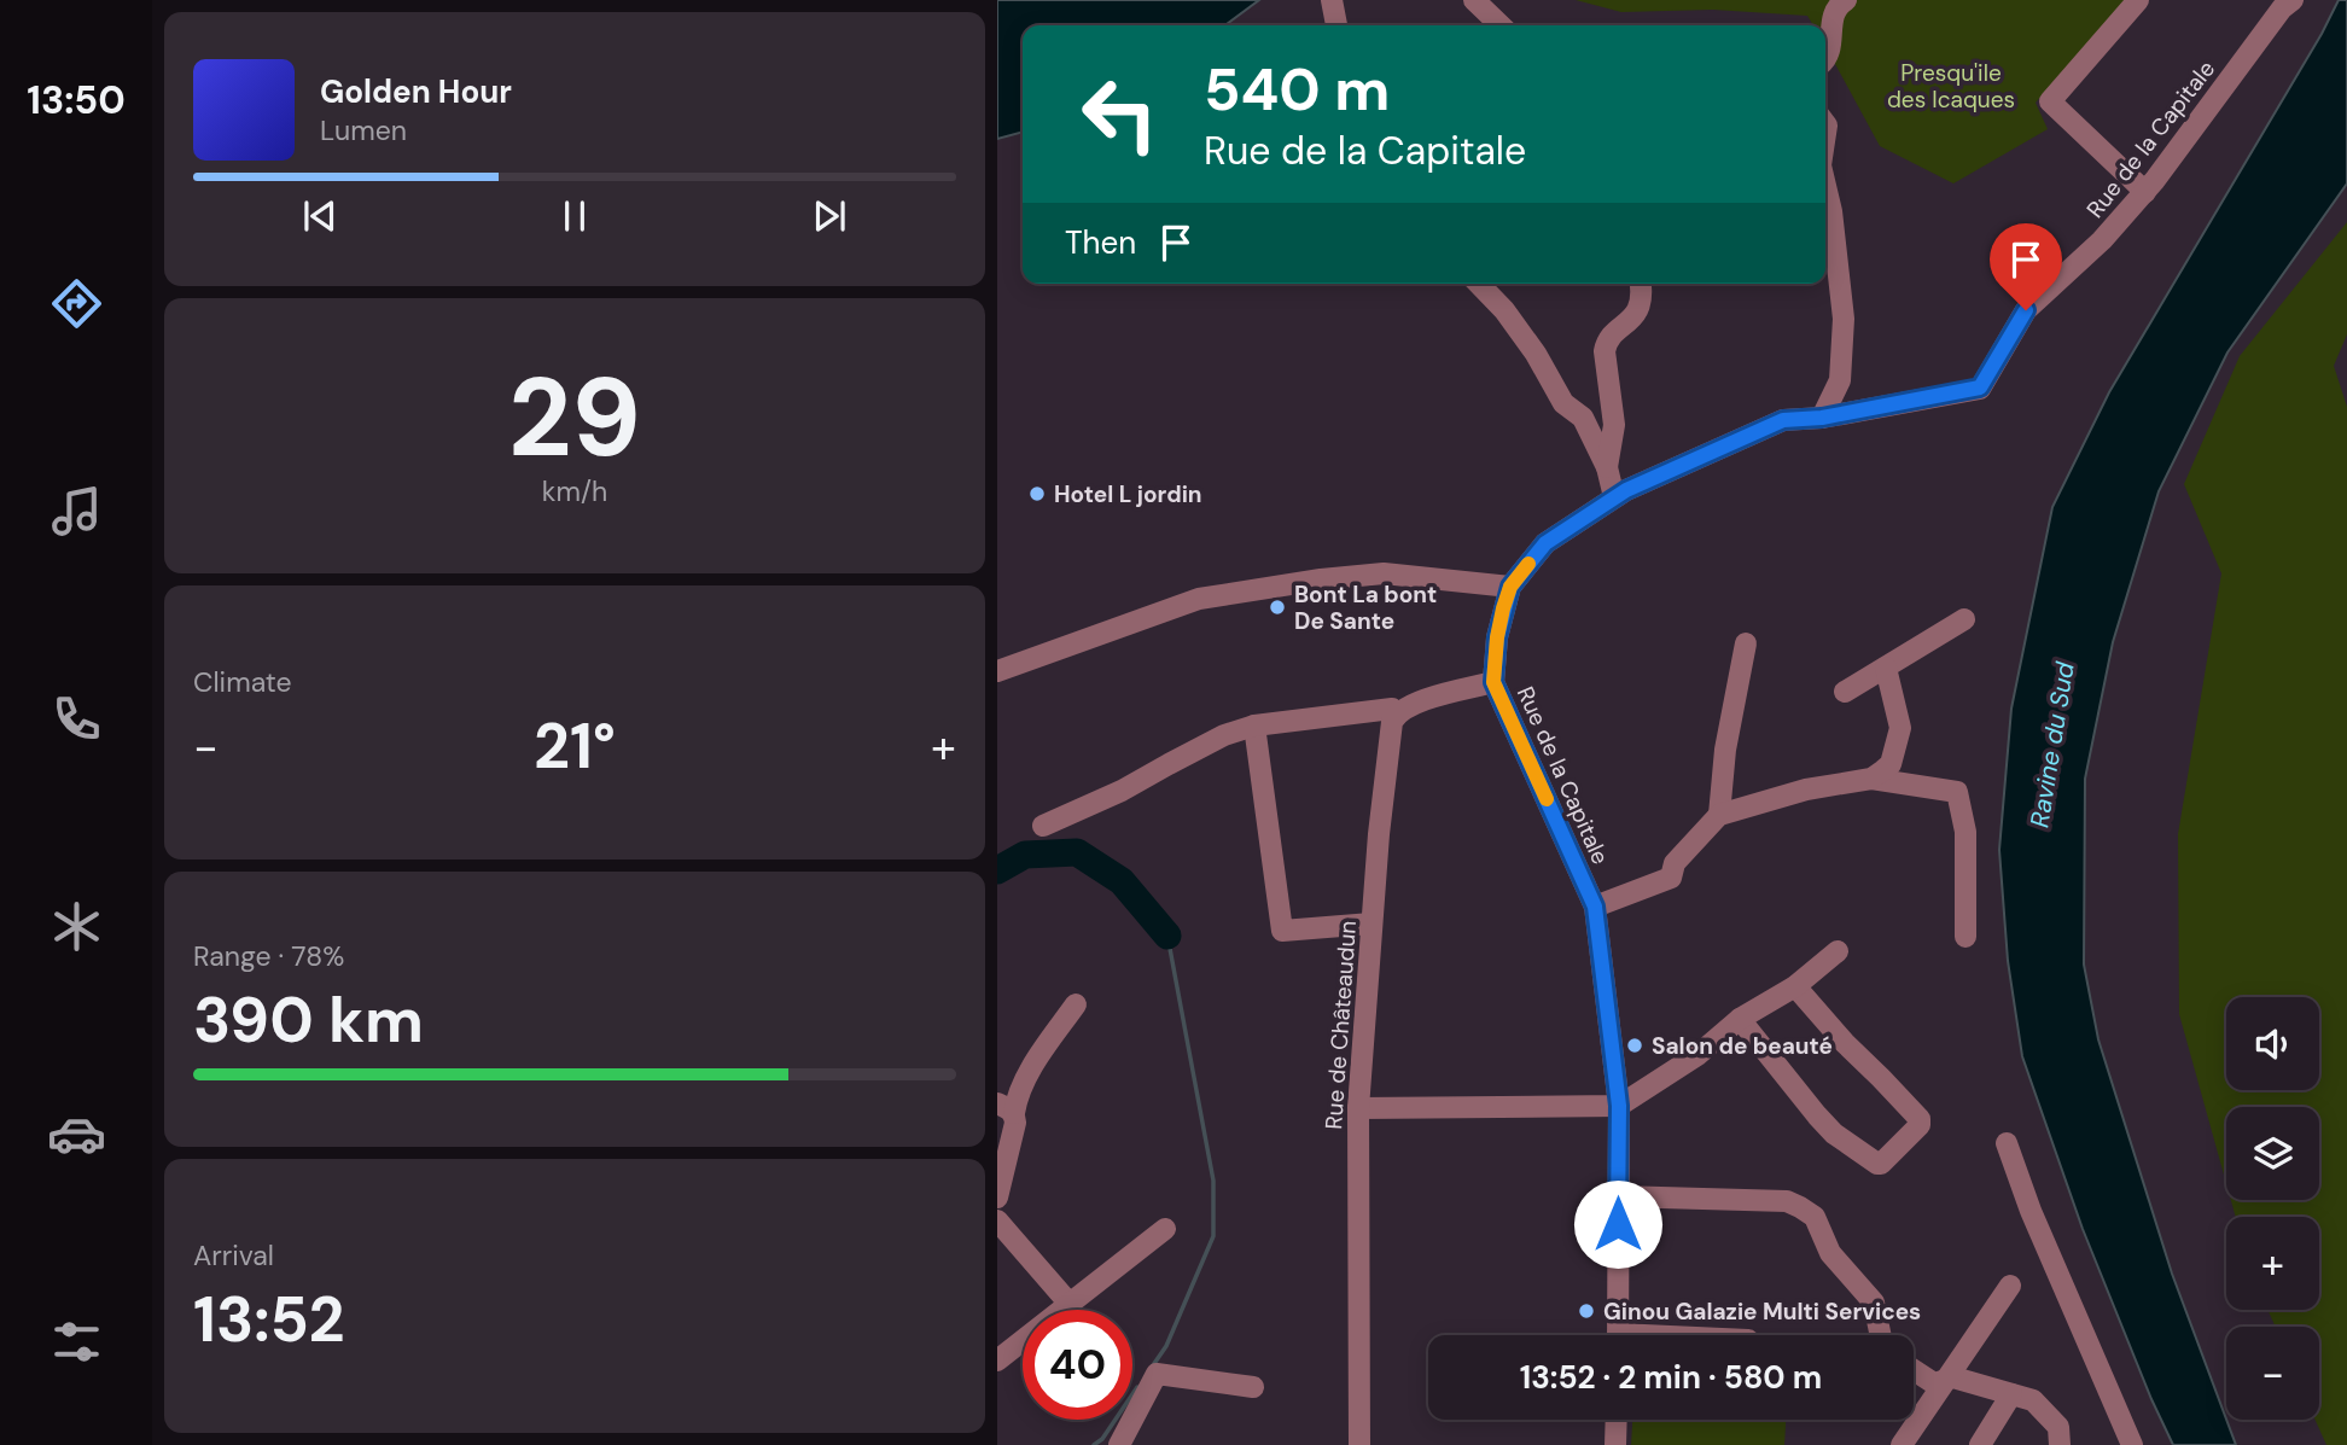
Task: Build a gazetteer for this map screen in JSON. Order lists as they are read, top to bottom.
{
  "streets": {
    "street": ["Rue de la Capitale", "Rue de Châteaudun"]
  },
  "water": ["Ravine du Sud"],
  "parks": ["Presqu'ile des Icaques"],
  "places": [
    "Hotel L jordin",
    "Bont La bont De Sante",
    "Salon de beauté",
    "Ginou Galazie Multi Services"
  ],
  "page": {
    "tabs": "13:50",
    "turn": ["540 m", "Rue de la Capitale"],
    "song": ["Golden Hour", "Lumen"],
    "then": "Then",
    "tile": [
      ["29", "km/h"],
      "Climate",
      ["Range · 78%", "390 km"],
      ["Arrival", "13:52"]
    ],
    "heat": ["−", "21°", "+"],
    "map_buttons": ["+", "−"],
    "limit": "40",
    "trip": "13:52 · 2 min · 580 m"
  }
}
